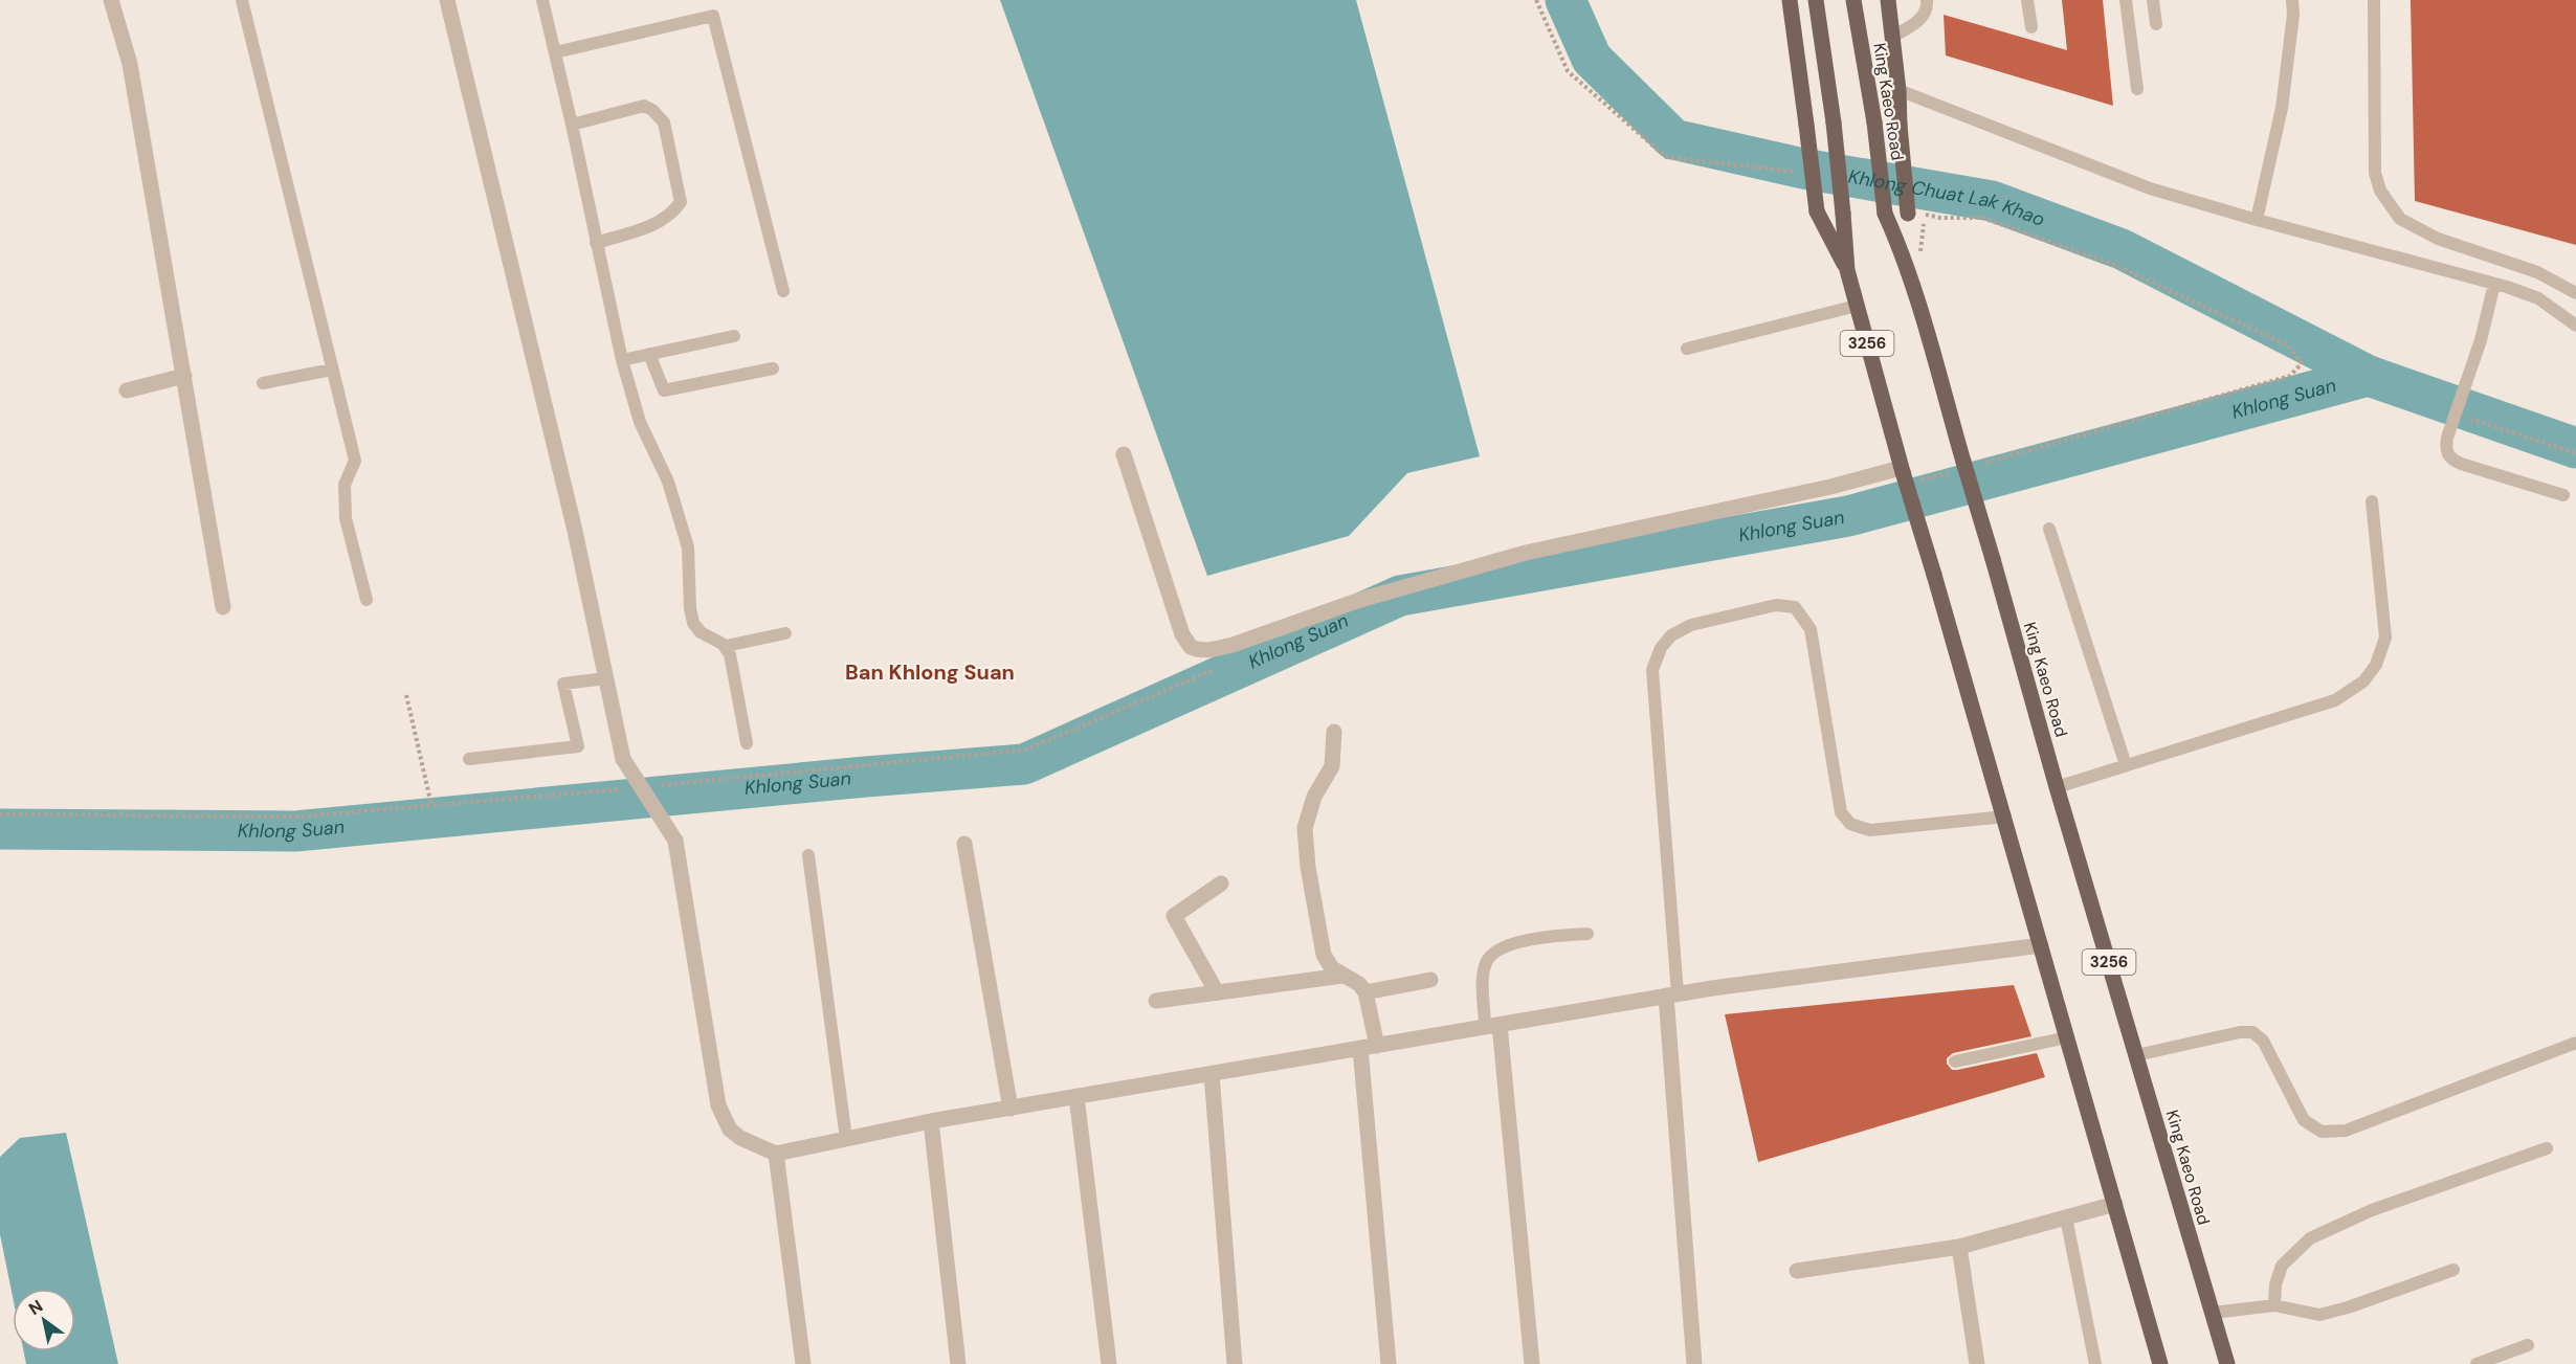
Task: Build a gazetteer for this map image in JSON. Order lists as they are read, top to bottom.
{
  "streets": {
    "main road": ["King Kaeo Road", "3256"]
  },
  "districts": ["Ban Khlong Suan"],
  "water": ["Khlong Chuat Lak Khao", "Khlong Suan"],
  "north": "top left"
}
